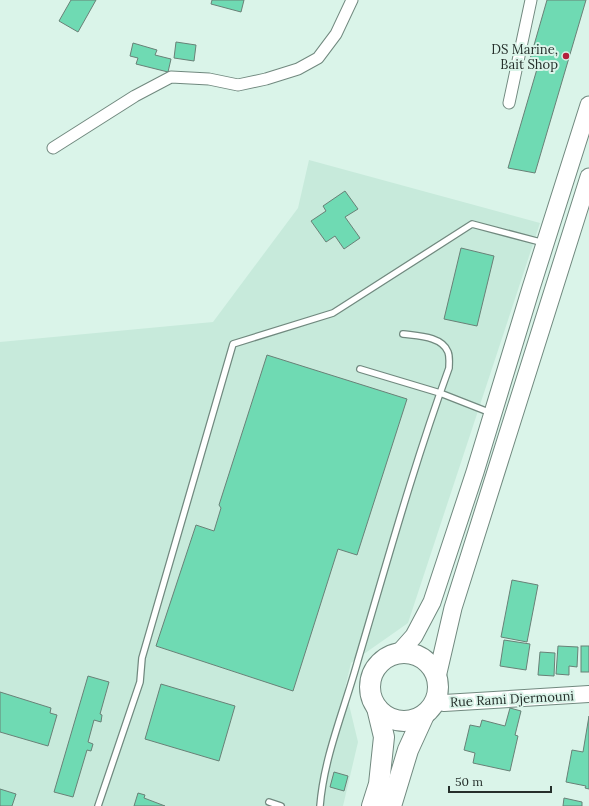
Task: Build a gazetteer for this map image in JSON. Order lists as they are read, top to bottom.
{
  "streets": {
    "main road": ["Rue Rami Djermouni"]
  },
  "places": ["DS Marine, Bait Shop"],
  "scale_bar": "50 m"
}
